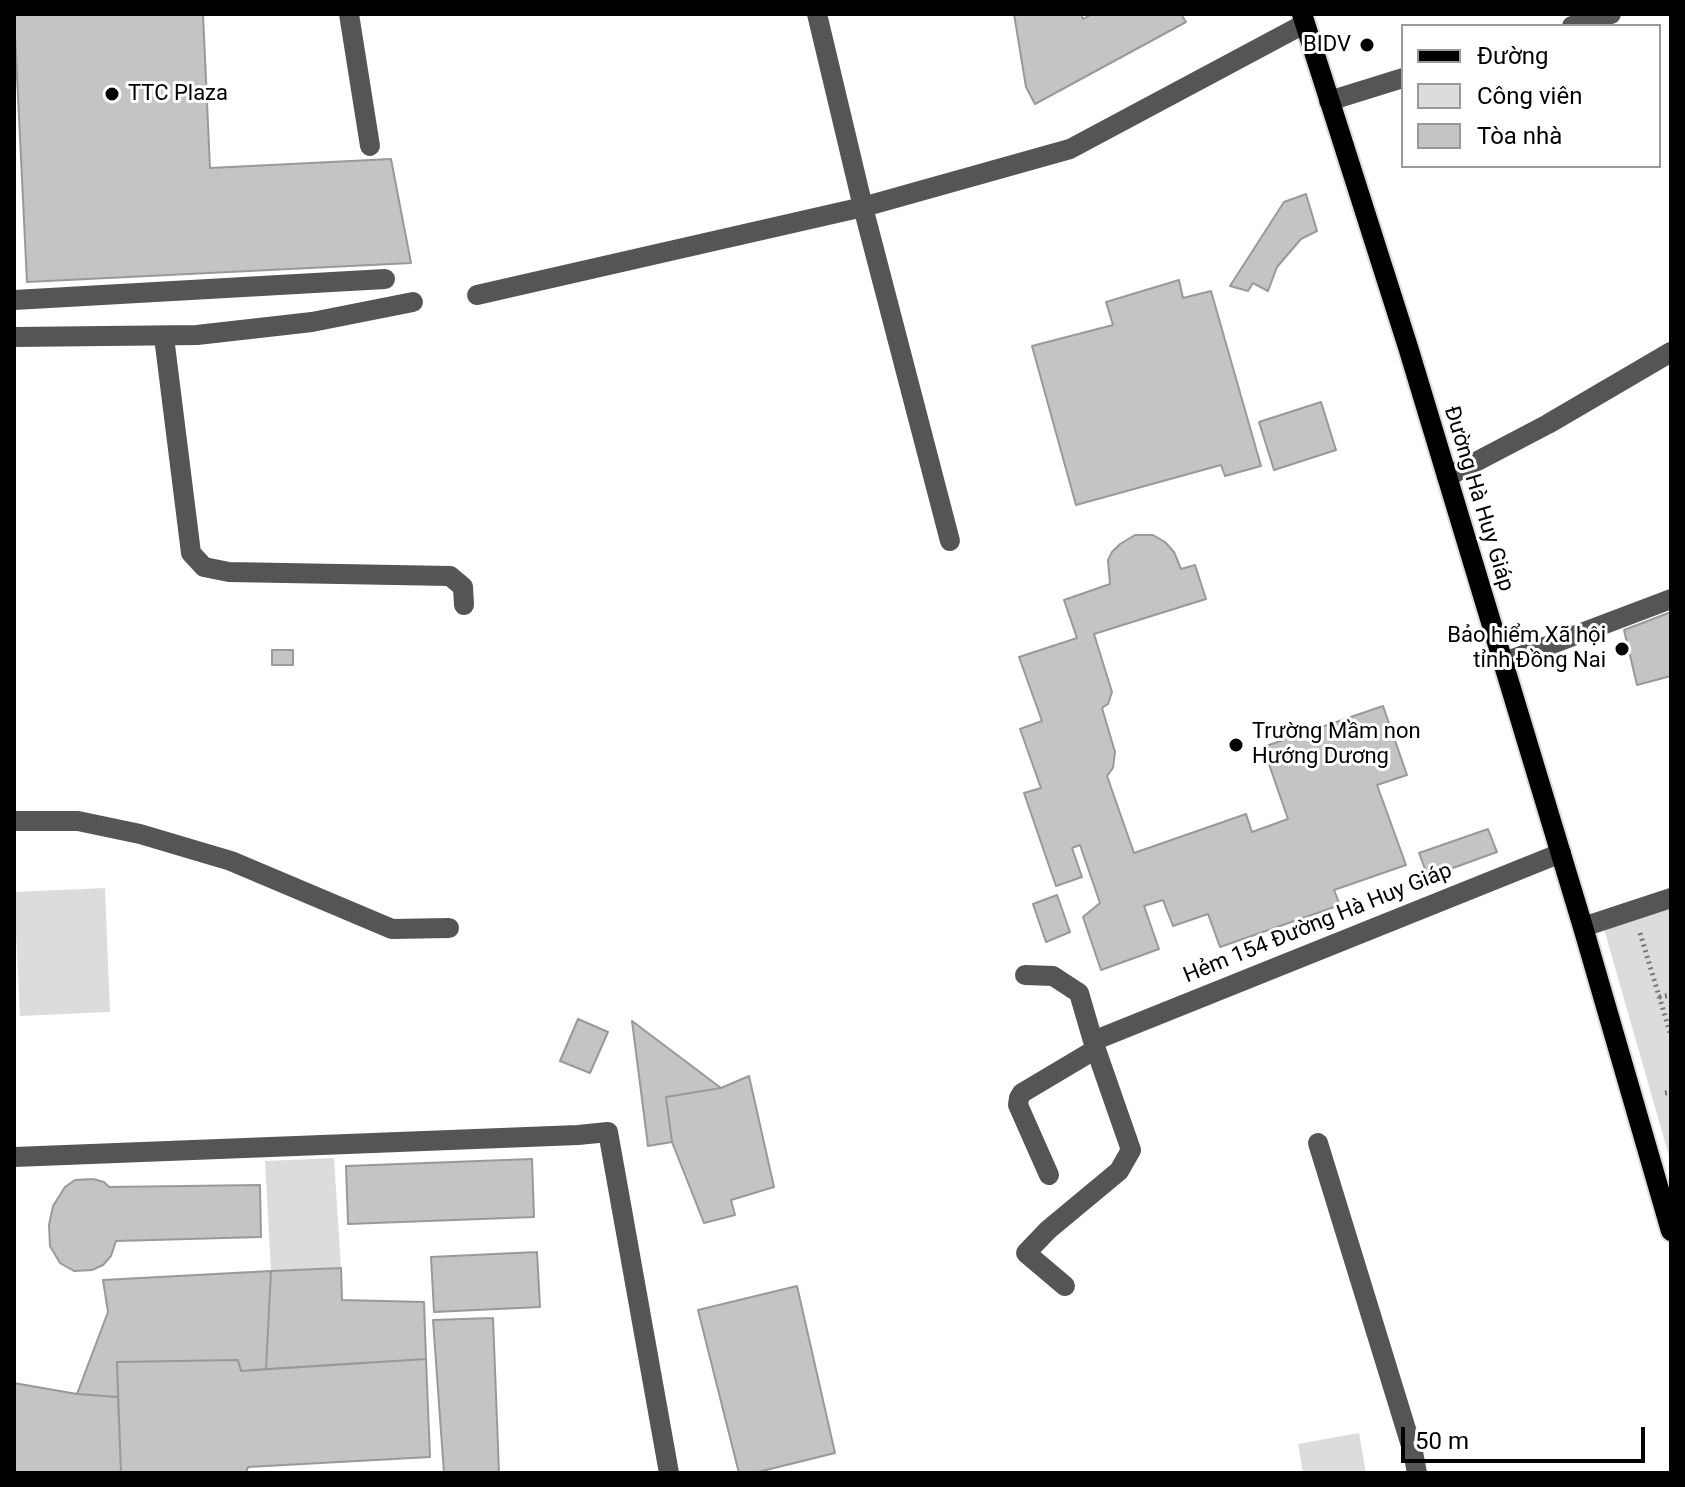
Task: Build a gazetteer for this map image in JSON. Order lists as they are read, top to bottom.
{
  "streets": {
    "main road": ["Đường Hà Huy Giáp"],
    "street": ["Hẻm 154 Đường Hà Huy Giáp"]
  },
  "crossings": [
    ["Đường Hà Huy Giáp", "Hẻm 154 Đường Hà Huy Giáp"]
  ],
  "places": [
    "BIDV",
    "TTC Plaza",
    "Bảo hiểm Xã hội tỉnh Đồng Nai",
    "Trường Mầm non Hướng Dương"
  ],
  "legend": ["Đường", "Công viên", "Tòa nhà"],
  "scale_bar": "50 m"
}
